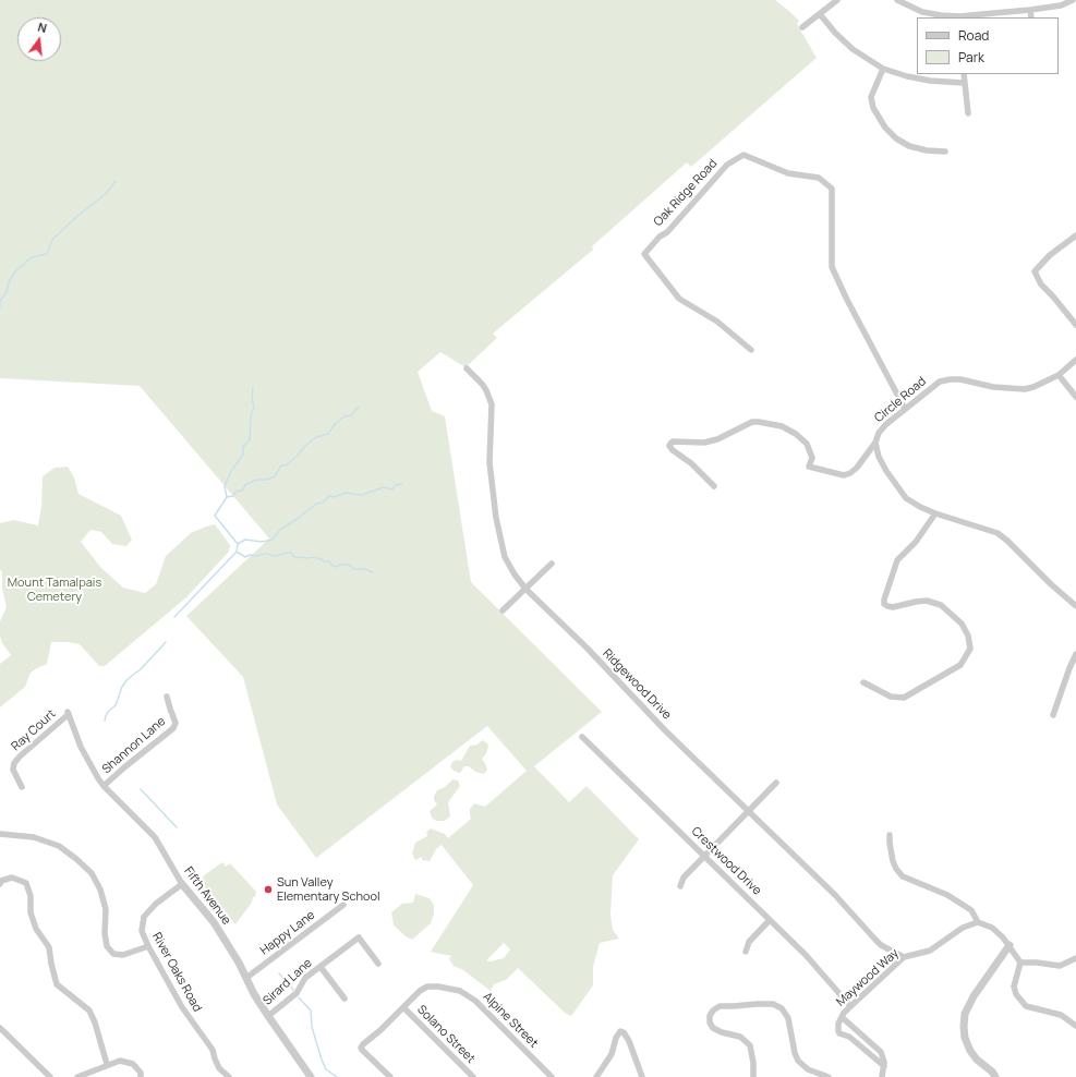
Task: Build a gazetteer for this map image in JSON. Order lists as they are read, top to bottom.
{
  "streets": {
    "street": [
      "Oak Ridge Road",
      "Circle Road",
      "Ridgewood Drive",
      "Ray Court",
      "Shannon Lane",
      "Crestwood Drive",
      "Fifth Avenue",
      "Happy Lane",
      "River Oaks Road",
      "Maywood Way",
      "Sirard Lane",
      "Alpine Street",
      "Solano Street"
    ]
  },
  "crossings": [
    ["Oak Ridge Road", "Circle Road"],
    ["Ridgewood Drive", "Maywood Way"],
    ["Ray Court", "Fifth Avenue"],
    ["Shannon Lane", "Fifth Avenue"],
    ["Crestwood Drive", "Maywood Way"],
    ["Fifth Avenue", "Happy Lane"],
    ["Fifth Avenue", "River Oaks Road"],
    ["Fifth Avenue", "Sirard Lane"],
    ["Alpine Street", "Solano Street"]
  ],
  "parks": ["Mount Tamalpais Cemetery"],
  "places": ["Sun Valley Elementary School"],
  "legend": ["Road", "Park"],
  "north": "top"
}
